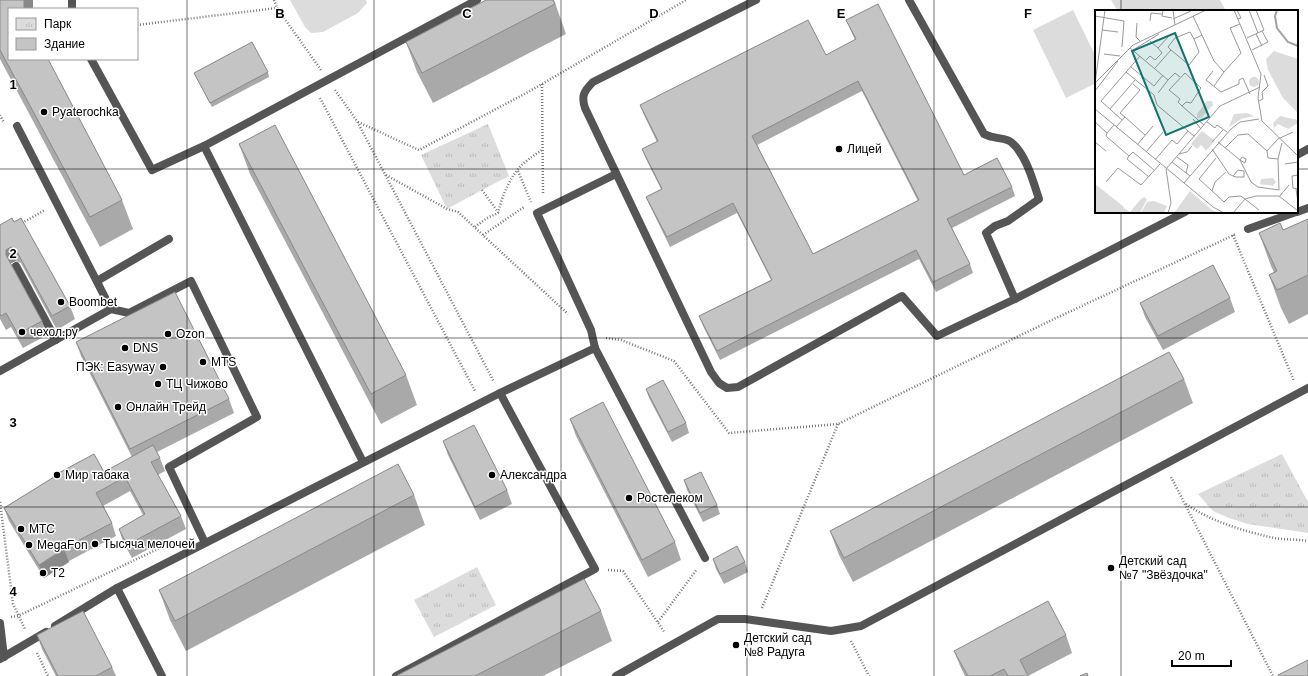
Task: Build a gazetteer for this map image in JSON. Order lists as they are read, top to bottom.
{
  "places": [
    "Pyaterochka",
    "Лицей",
    "Boombet",
    "чехол.ру",
    "Ozon",
    "DNS",
    "MTS",
    "ПЭК: Easyway",
    "ТЦ Чижово",
    "Онлайн Трейд",
    "Мир табака",
    "Александра",
    "Ростелеком",
    "МТС",
    "Тысяча мелочей",
    "MegaFon",
    "Детский сад №7 \"Звёздочка\"",
    "T2",
    "Детский сад №8 Радуга"
  ],
  "legend": ["Парк", "Здание"],
  "scale_bar": "20 m",
  "grid": {
    "columns": [
      "B",
      "C",
      "D",
      "E",
      "F"
    ],
    "rows": [
      "1",
      "2",
      "3",
      "4"
    ]
  }
}
